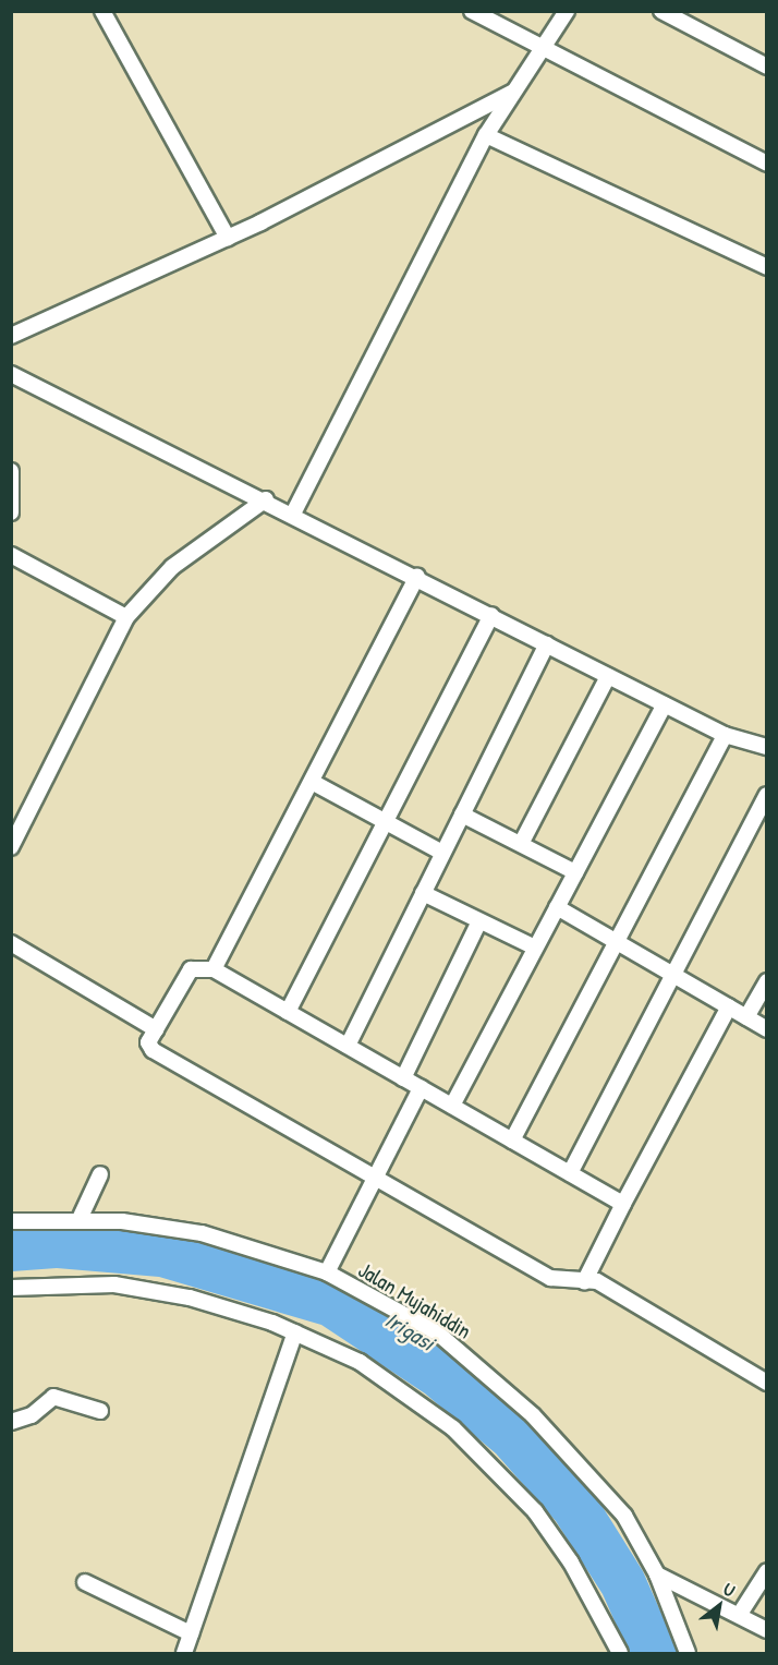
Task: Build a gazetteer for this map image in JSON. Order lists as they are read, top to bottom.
{
  "streets": {
    "street": ["Jalan Mujahiddin"]
  },
  "water": ["Irigasi"],
  "north": "top right"
}
